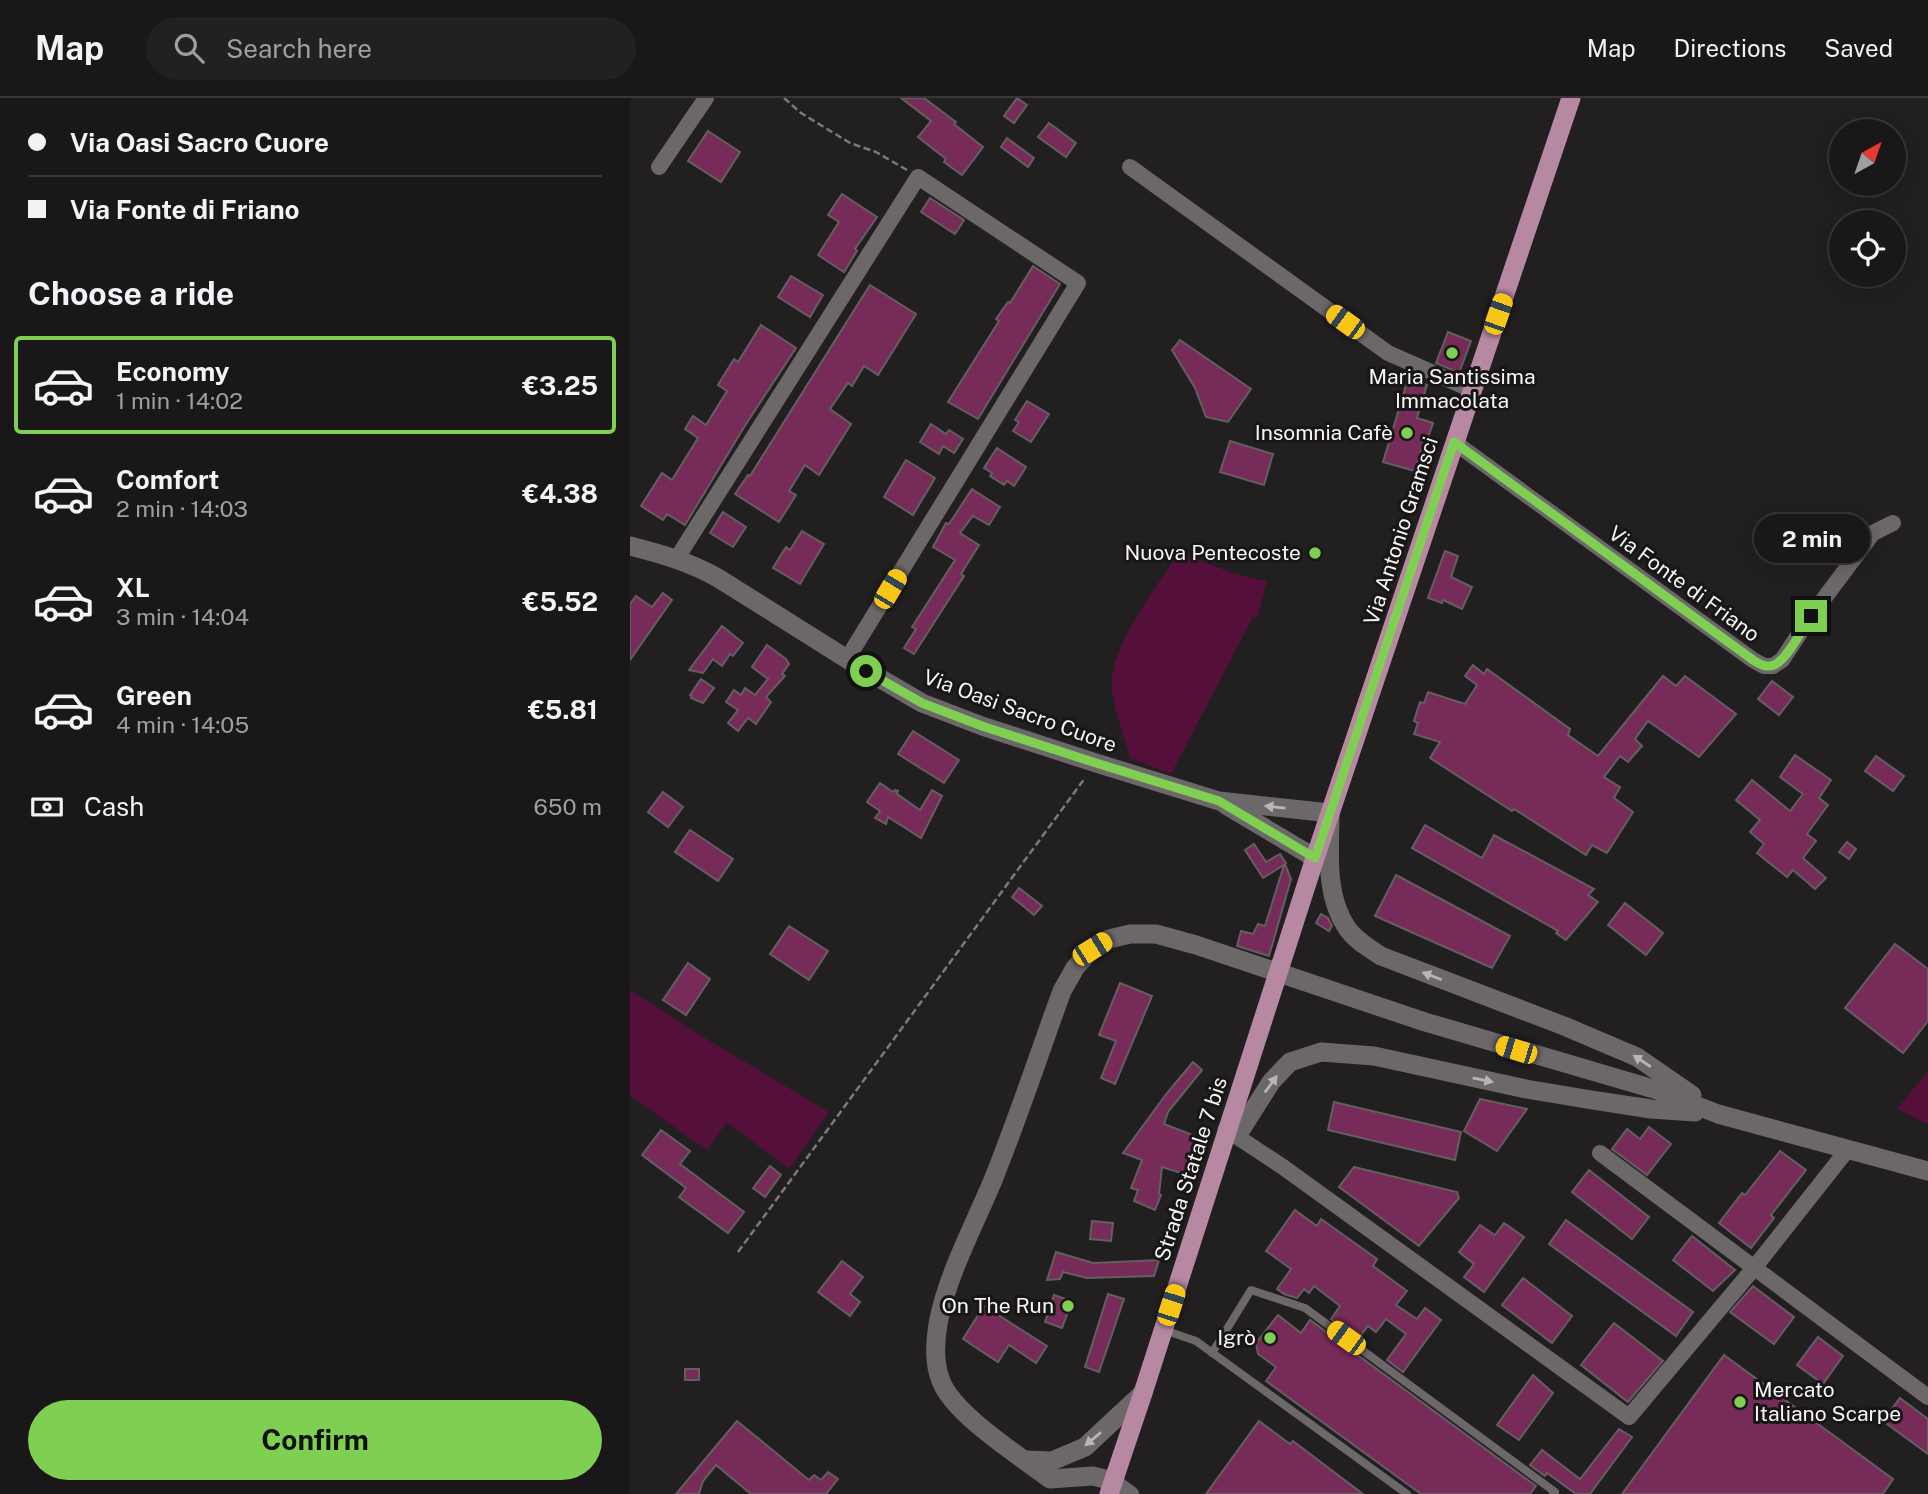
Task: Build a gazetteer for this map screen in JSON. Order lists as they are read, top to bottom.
{
  "streets": {
    "main road": ["Via Antonio Gramsci", "Strada Statale 7 bis"],
    "street": ["Via Fonte di Friano", "Via Oasi Sacro Cuore"]
  },
  "crossings": [
    ["Via Antonio Gramsci", "Via Fonte di Friano"],
    ["Via Antonio Gramsci", "Via Oasi Sacro Cuore"],
    ["Via Antonio Gramsci", "Strada Statale 7 bis"],
    ["Via Oasi Sacro Cuore", "Strada Statale 7 bis"]
  ],
  "places": [
    "Maria Santissima Immacolata",
    "Insomnia Cafè",
    "Nuova Pentecoste",
    "On The Run",
    "Igrò",
    "Mercato Italiano Scarpe"
  ],
  "north": "top right",
  "page": {
    "header": "Map",
    "search": "Search here",
    "nav": ["Map", "Directions", "Saved"],
    "banner": ["Via Oasi Sacro Cuore", "Via Fonte di Friano"],
    "heading": "Choose a ride",
    "list": [
      {
        "name": "Economy",
        "note": "1 min · 14:02",
        "value": "€3.25"
      },
      {
        "name": "Comfort",
        "note": "2 min · 14:03",
        "value": "€4.38"
      },
      {
        "name": "XL",
        "note": "3 min · 14:04",
        "value": "€5.52"
      },
      {
        "name": "Green",
        "note": "4 min · 14:05",
        "value": "€5.81"
      }
    ],
    "bubble": "2 min",
    "pay": ["Cash", "650 m"],
    "buttons": "Confirm"
  }
}
